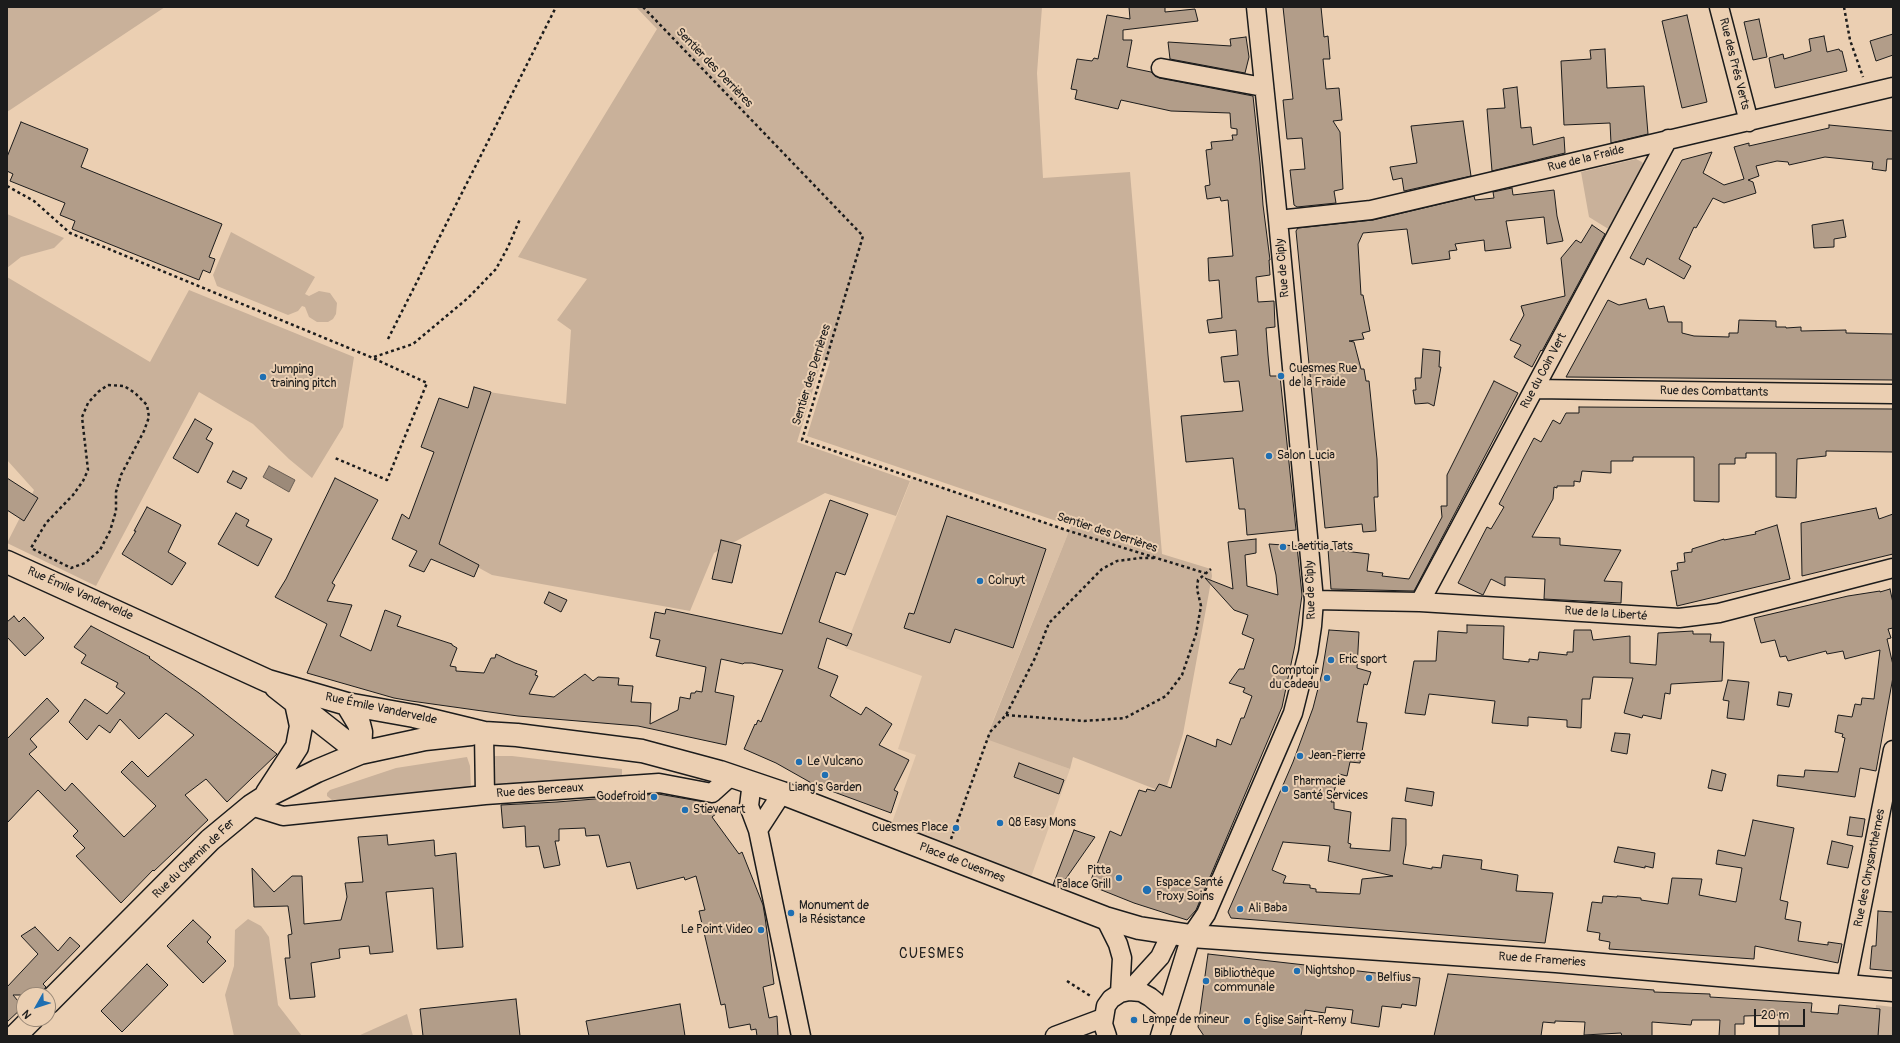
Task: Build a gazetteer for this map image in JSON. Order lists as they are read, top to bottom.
{
  "streets": {
    "main road": [
      "Rue Émile Vandervelde",
      "Rue du Chemin de Fer",
      "Place de Cuesmes",
      "Rue de Frameries"
    ],
    "street": [
      "Rue des Prés Verts",
      "Rue de la Fraide",
      "Rue de Ciply",
      "Rue du Coin Vert",
      "Rue des Combattants",
      "Rue de la Liberté",
      "Rue des Berceaux",
      "Rue des Chrysanthèmes"
    ],
    "path": ["Sentier des Derrières"]
  },
  "crossings": [
    ["Rue des Prés Verts", "Rue de la Fraide"],
    ["Rue de la Fraide", "Rue de Ciply"],
    ["Rue de la Fraide", "Rue du Coin Vert"],
    ["Rue de Ciply", "Rue de la Liberté"],
    ["Rue de Ciply", "Place de Cuesmes"],
    ["Rue de Ciply", "Rue de Frameries"],
    ["Rue du Coin Vert", "Rue des Combattants"],
    ["Rue du Coin Vert", "Rue de la Liberté"],
    ["Rue Émile Vandervelde", "Rue des Berceaux"],
    ["Rue Émile Vandervelde", "Rue du Chemin de Fer"],
    ["Rue Émile Vandervelde", "Place de Cuesmes"],
    ["Rue des Berceaux", "Rue du Chemin de Fer"],
    ["Rue des Berceaux", "Place de Cuesmes"],
    ["Place de Cuesmes", "Rue de Frameries"],
    ["Rue des Chrysanthèmes", "Rue de Frameries"]
  ],
  "districts": ["CUESMES"],
  "places": [
    "Cuesmes Rue de la Fraide",
    "Jumping training pitch",
    "Salon Lucia",
    "Laetitia Tats",
    "Colruyt",
    "Eric sport",
    "Comptoir du cadeau",
    "Jean-Pierre",
    "Le Vulcano",
    "Liang's Garden",
    "Pharmacie Santé Services",
    "Godefroid",
    "Stievenart",
    "Q8 Easy Mons",
    "Cuesmes Place",
    "Pitta Palace Grill",
    "Espace Santé Proxy Soins",
    "Ali Baba",
    "Monument de la Résistance",
    "Le Point Video",
    "Nightshop",
    "Belfius",
    "Bibliothèque communale",
    "Lampe de mineur",
    "Église Saint-Remy"
  ],
  "scale_bar": "20 m",
  "north": "bottom left"
}
